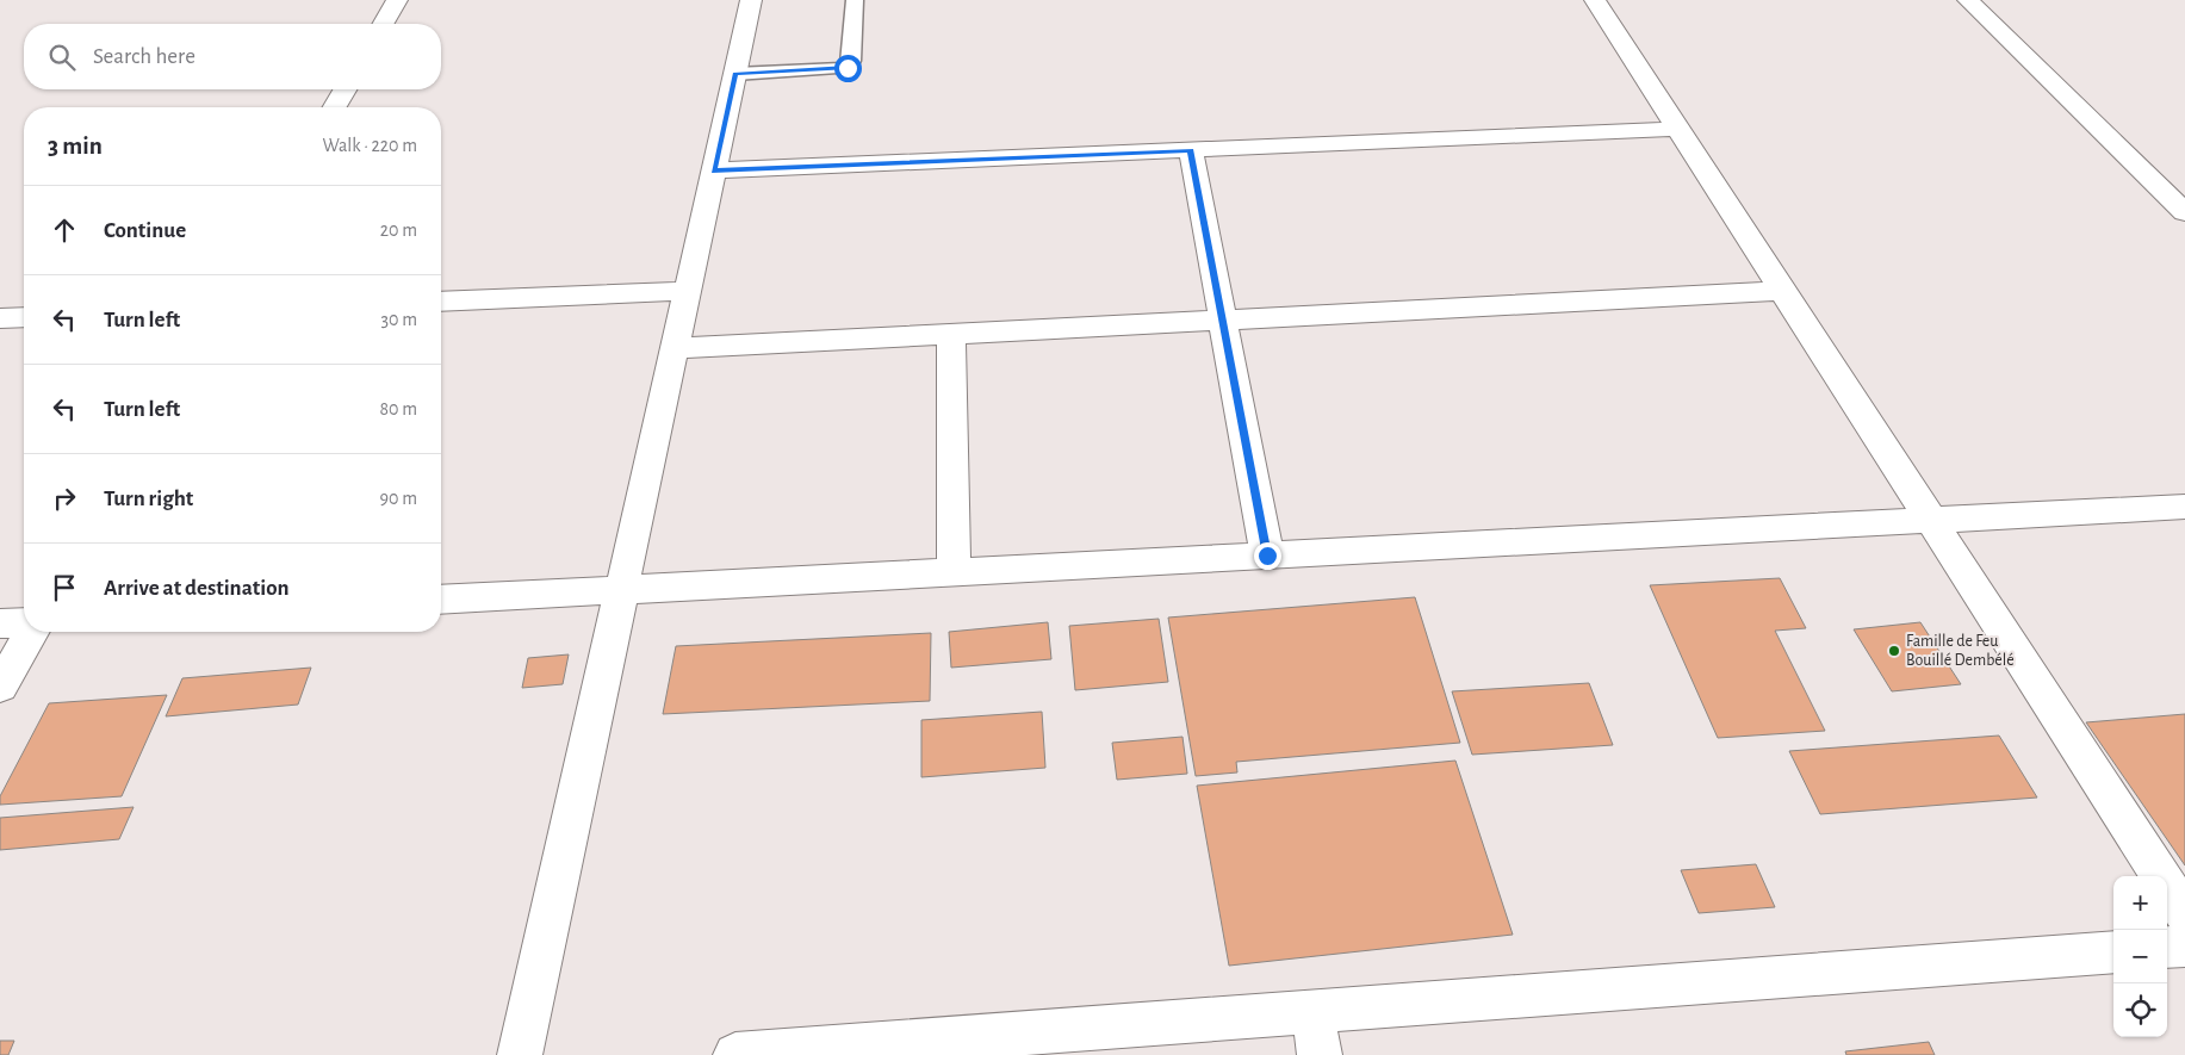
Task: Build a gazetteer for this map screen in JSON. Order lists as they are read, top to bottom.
{
  "places": ["Famille de Feu Bouillé Dembélé"],
  "page": {
    "search": "Search here",
    "heading": ["3 min", "Walk · 220 m"],
    "list": [
      ["Continue", "20 m"],
      ["Turn left", "30 m"],
      ["Turn left", "80 m"],
      ["Turn right", "90 m"],
      "Arrive at destination"
    ],
    "map_buttons": ["+", "−"]
  }
}
